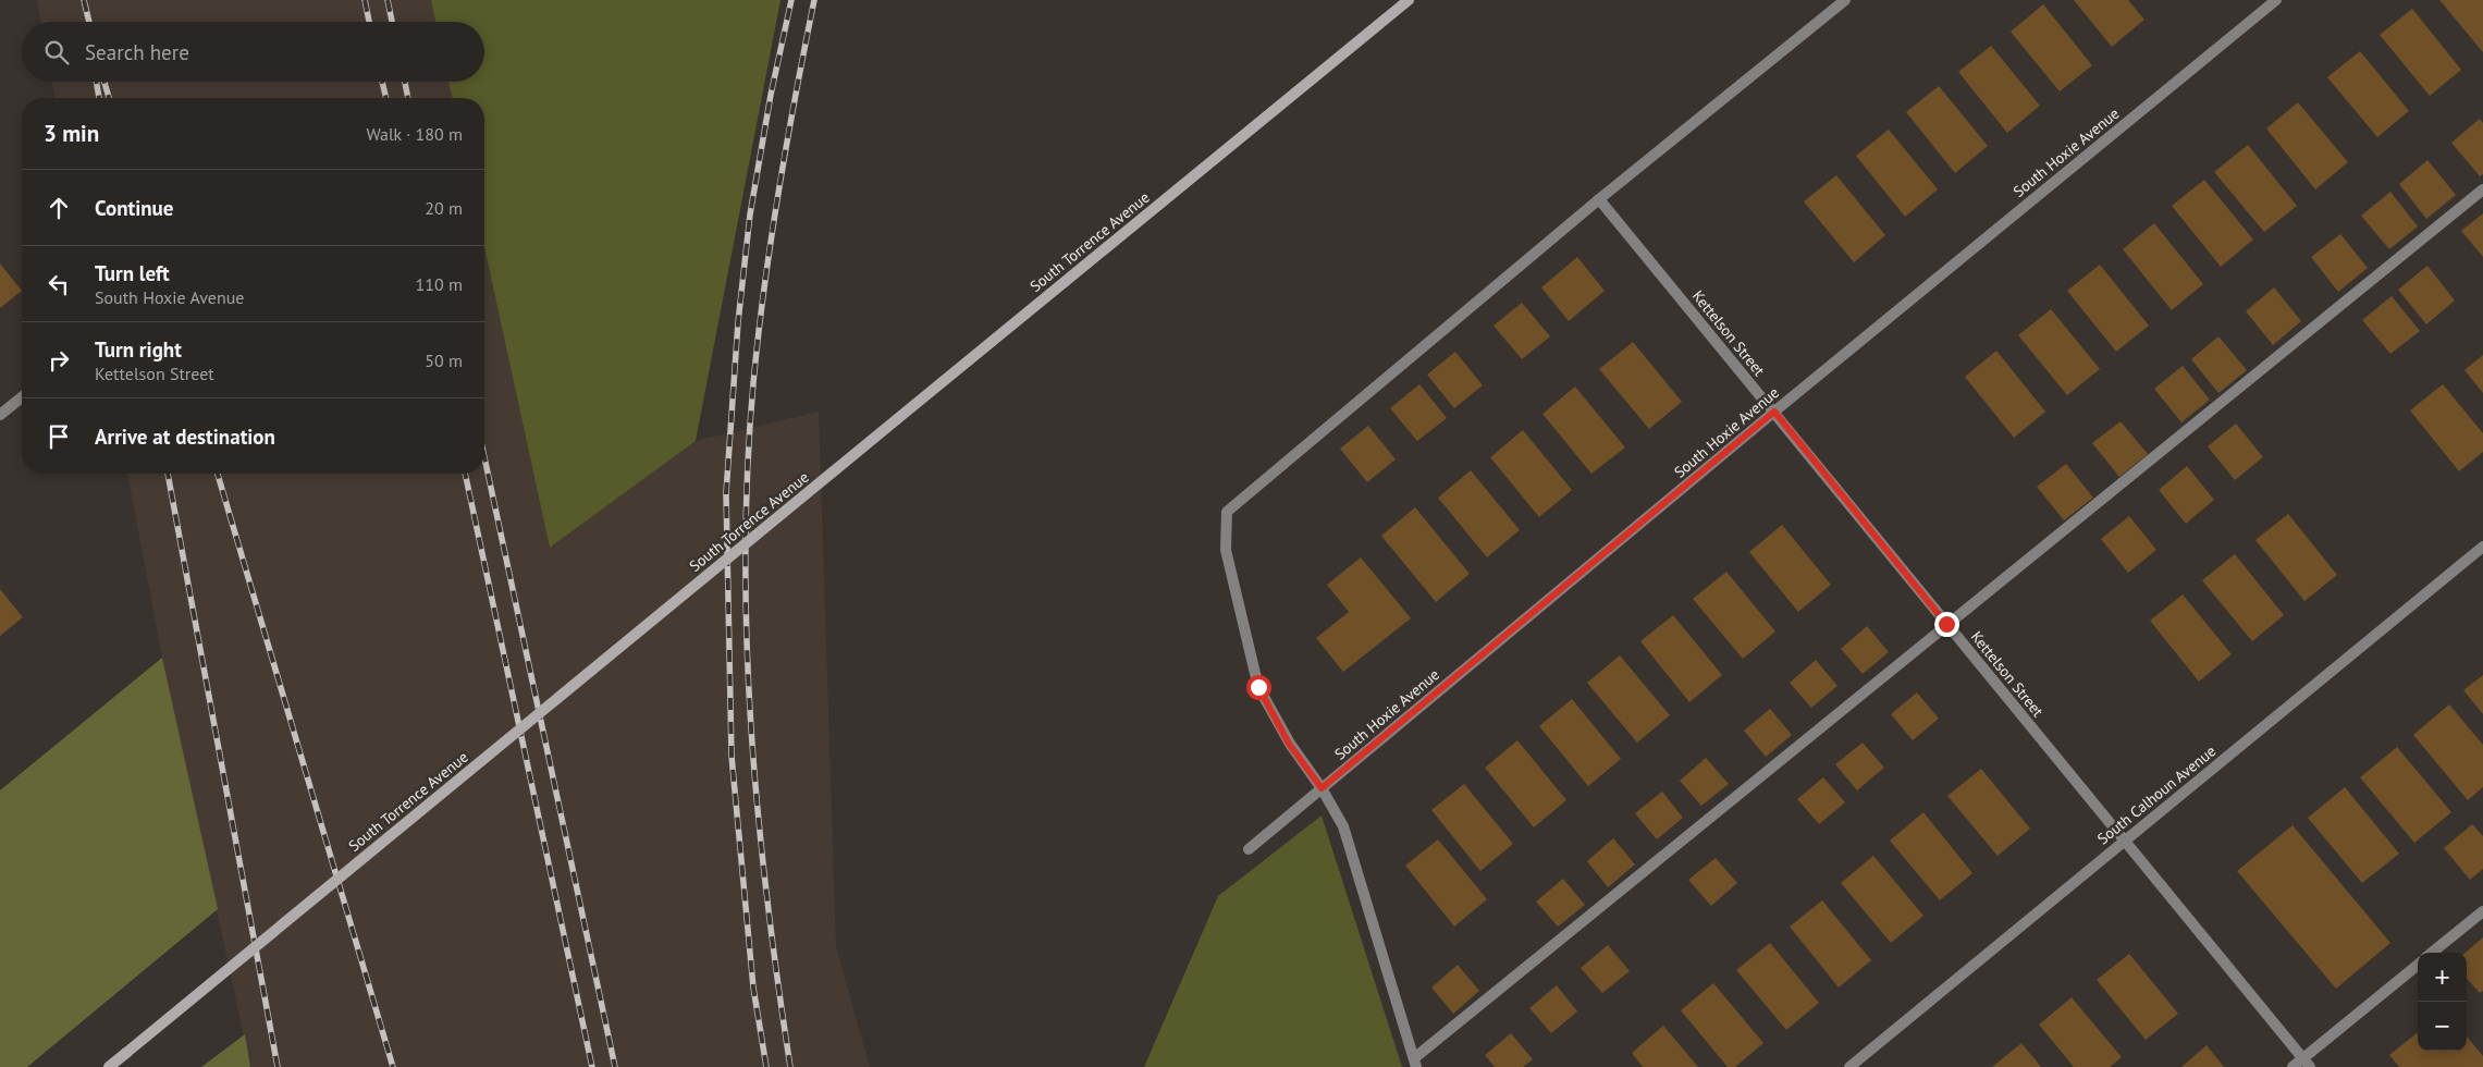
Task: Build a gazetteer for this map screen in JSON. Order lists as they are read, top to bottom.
{
  "streets": {
    "main road": ["South Torrence Avenue"],
    "street": ["South Hoxie Avenue", "Kettelson Street", "South Calhoun Avenue"]
  },
  "crossings": [
    ["South Hoxie Avenue", "Kettelson Street"],
    ["Kettelson Street", "South Calhoun Avenue"]
  ],
  "page": {
    "search": "Search here",
    "heading": ["3 min", "Walk · 180 m"],
    "list": [
      ["Continue", "20 m"],
      ["Turn left", "South Hoxie Avenue", "110 m"],
      ["Turn right", "Kettelson Street", "50 m"],
      "Arrive at destination"
    ],
    "map_buttons": ["+", "−"]
  }
}
